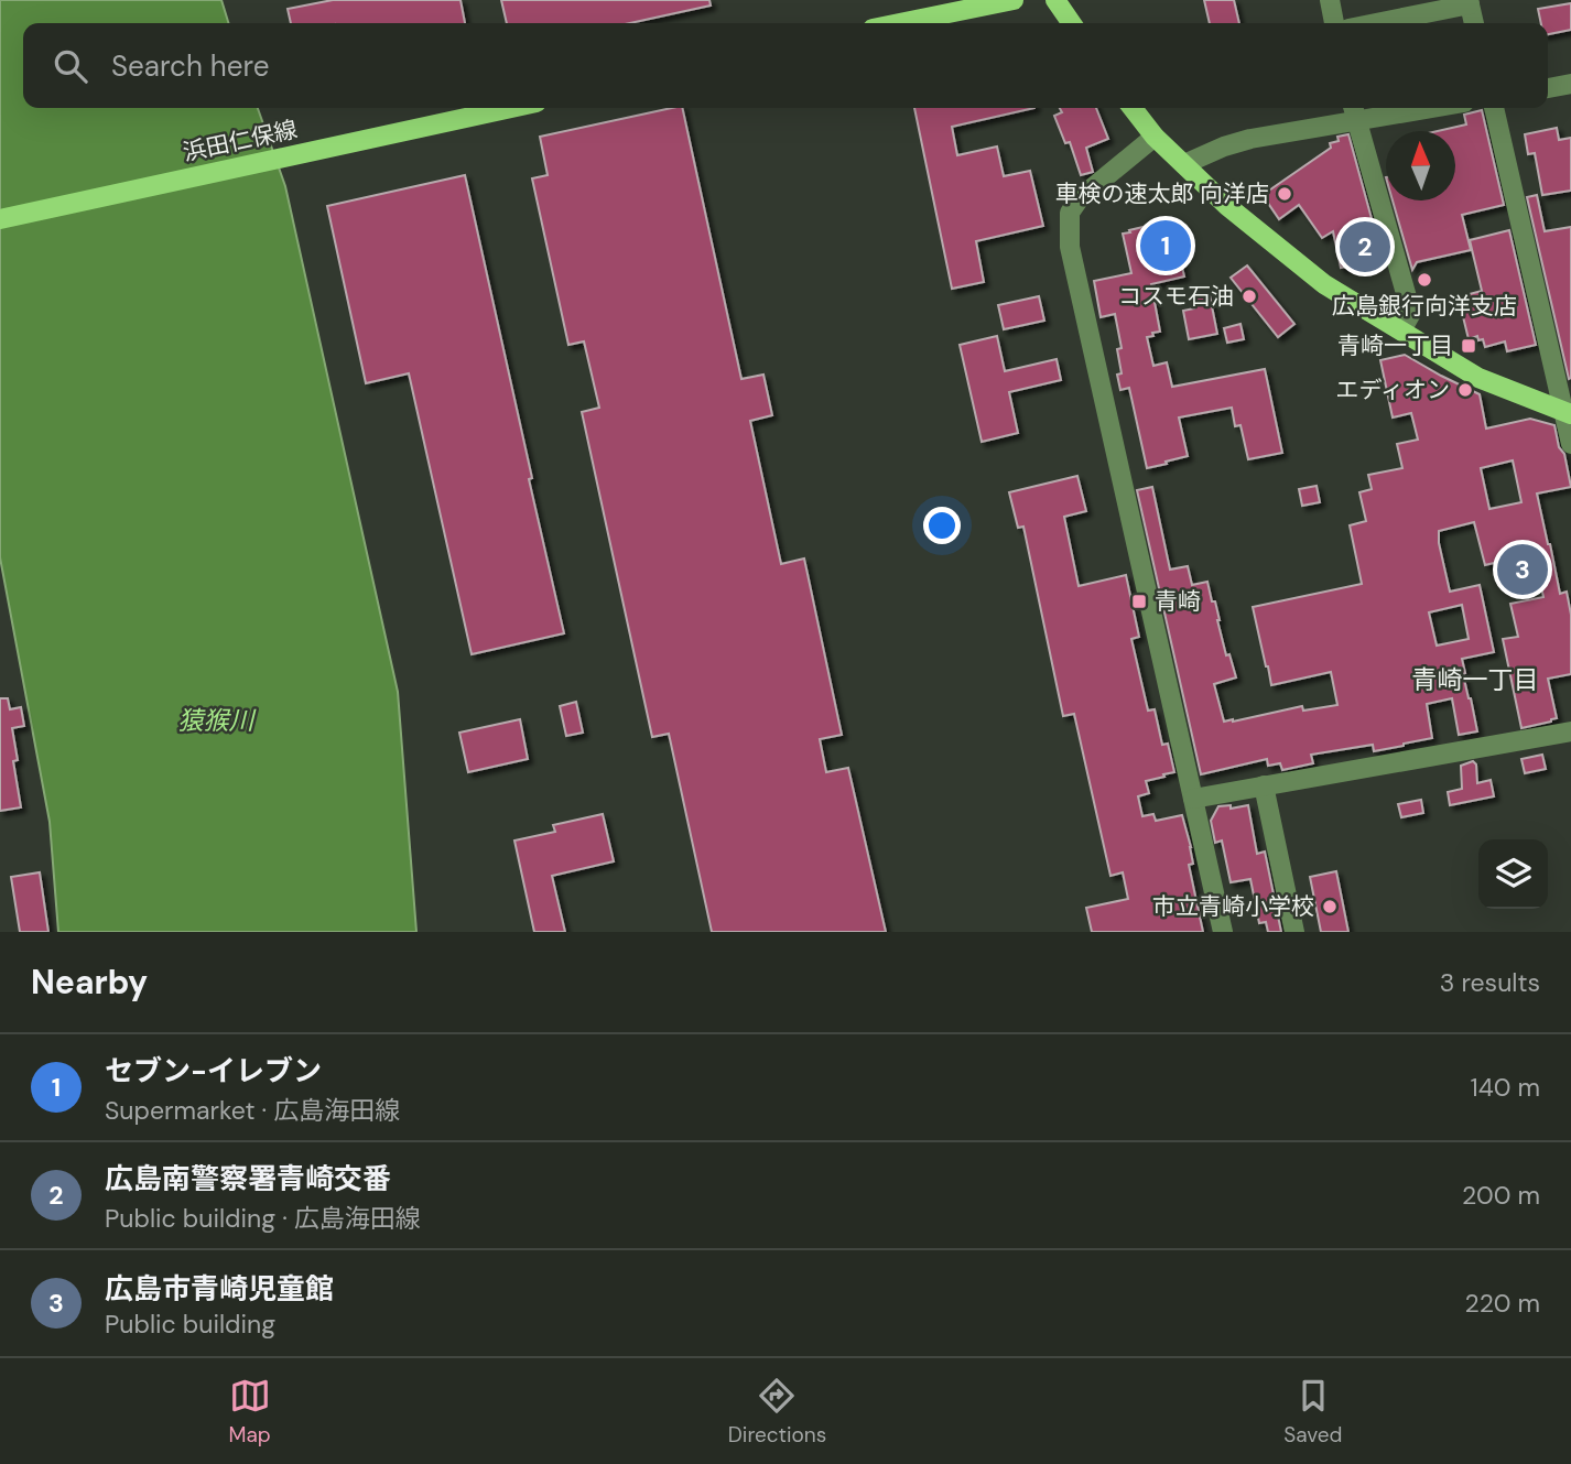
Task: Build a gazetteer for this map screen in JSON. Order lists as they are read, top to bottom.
{
  "streets": {
    "main road": ["浜田仁保線"]
  },
  "districts": ["青崎一丁目"],
  "water": ["猿猴川"],
  "places": {
    "other": [
      "車検の速太郎 向洋店",
      "広島銀行向洋支店",
      "コスモ石油",
      "エディオン",
      "市立青崎小学校"
    ],
    "transit": ["青崎一丁目", "青崎"]
  },
  "north": "top",
  "page": {
    "search": "Search here",
    "pins": ["1", "2", "3"],
    "heading": ["Nearby", "3 results"],
    "list": [
      {
        "mark": "1",
        "name": "セブン-イレブン",
        "note": "Supermarket · 広島海田線",
        "value": "140 m"
      },
      {
        "mark": "2",
        "name": "広島南警察署青崎交番",
        "note": "Public building · 広島海田線",
        "value": "200 m"
      },
      {
        "mark": "3",
        "name": "広島市青崎児童館",
        "note": "Public building",
        "value": "220 m"
      }
    ],
    "nav": ["Map", "Directions", "Saved"]
  }
}
